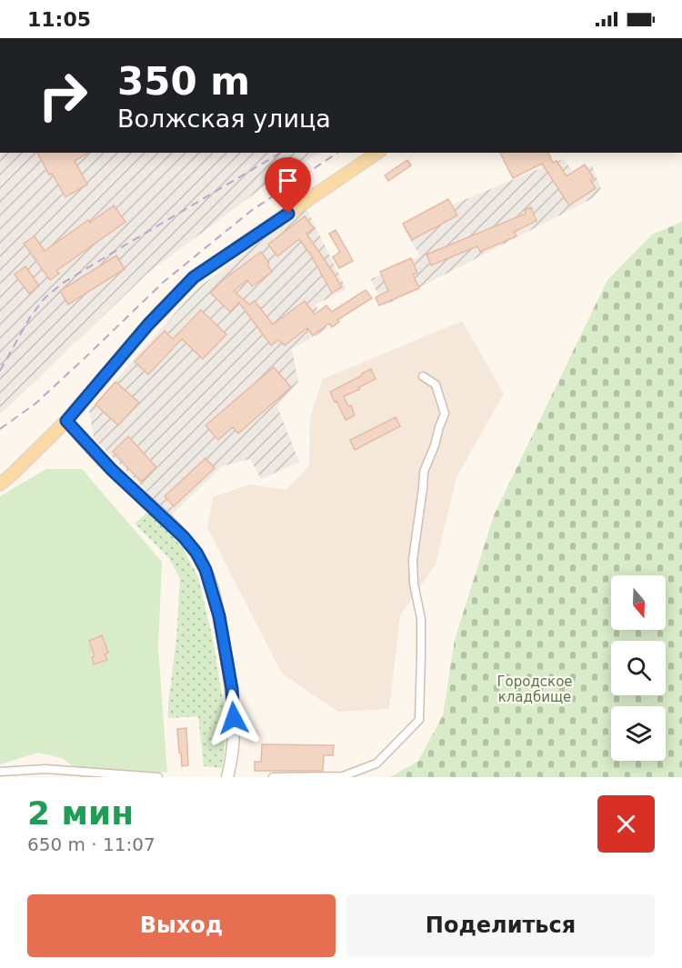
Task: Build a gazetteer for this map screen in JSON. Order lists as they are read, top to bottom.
{
  "parks": ["Городское кладбище"],
  "north": "bottom",
  "page": {
    "status": "11:05",
    "turn": ["350 m", "Волжская улица"],
    "heading": ["2 мин", "650 m · 11:07"],
    "buttons": ["Выход", "Поделиться"]
  }
}
